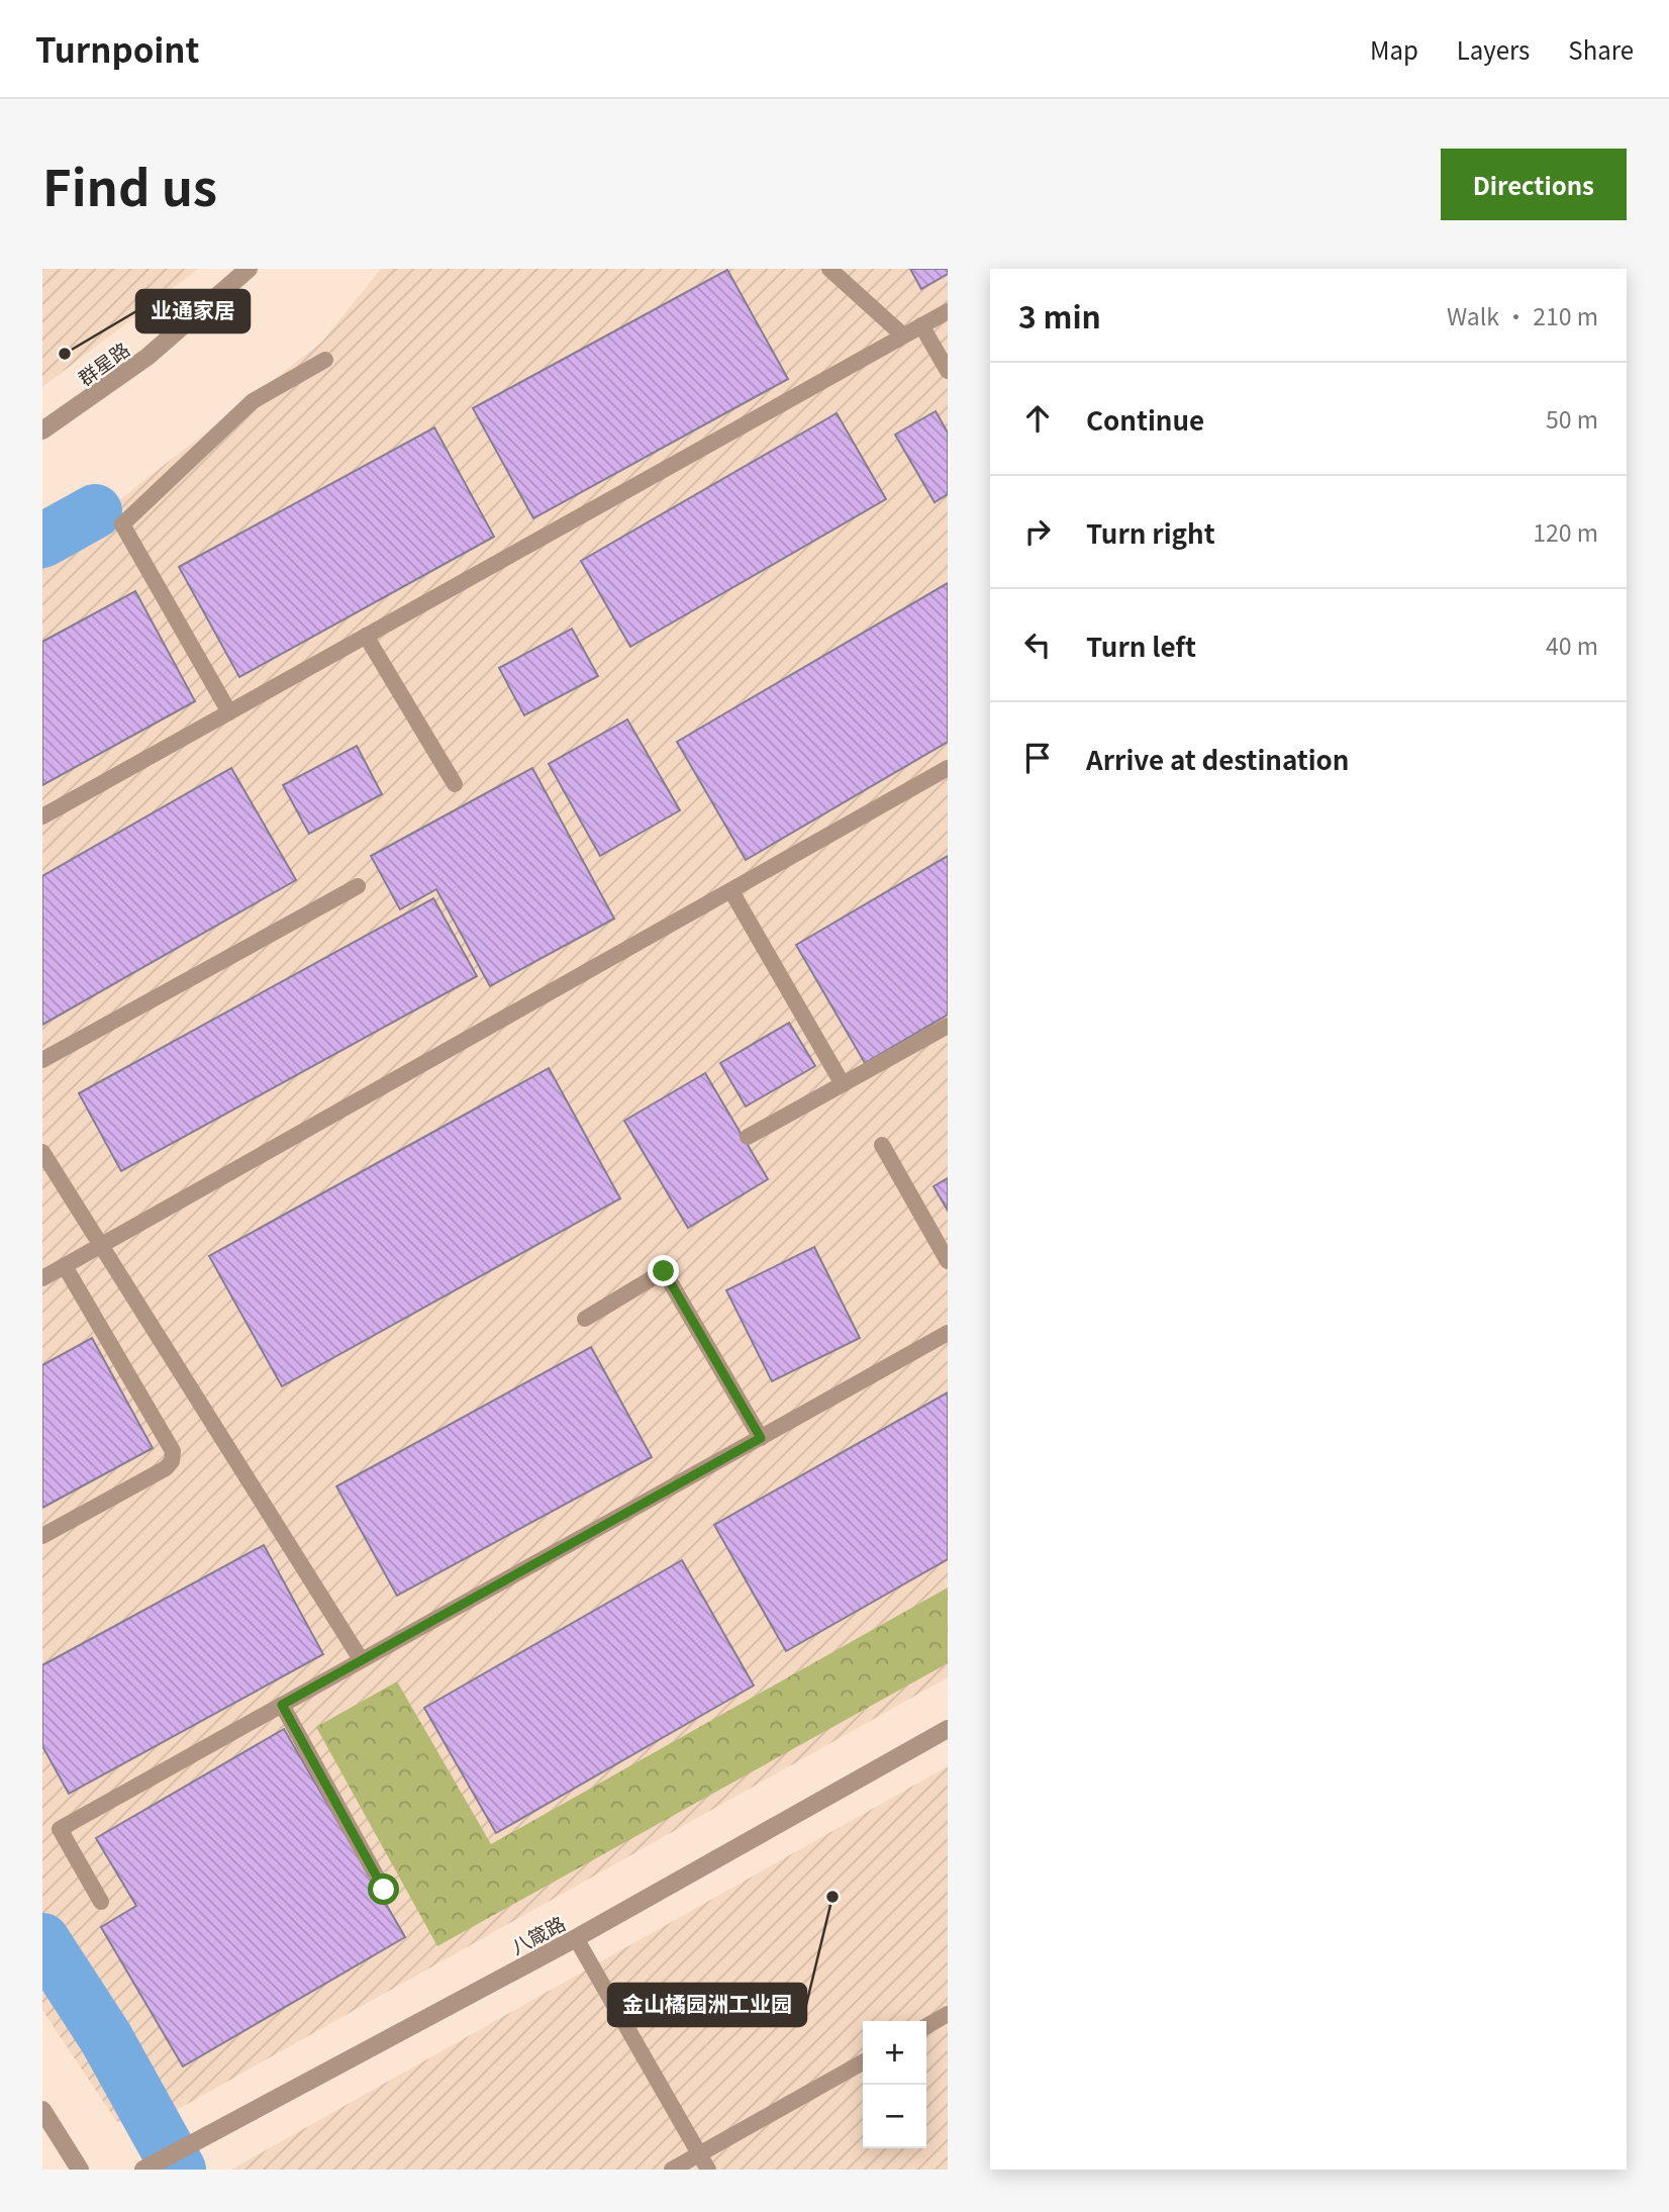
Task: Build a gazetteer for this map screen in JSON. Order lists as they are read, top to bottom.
{
  "streets": {
    "street": ["群星路", "八箴路"]
  },
  "places": ["业通家居", "金山橘园洲工业园"],
  "page": {
    "header": "Turnpoint",
    "nav": ["Map", "Layers", "Share"],
    "title": "Find us",
    "buttons": "Directions",
    "heading": ["3 min", "Walk · 210 m"],
    "list": [
      ["Continue", "50 m"],
      ["Turn right", "120 m"],
      ["Turn left", "40 m"],
      "Arrive at destination"
    ],
    "map_buttons": ["+", "−"]
  }
}
